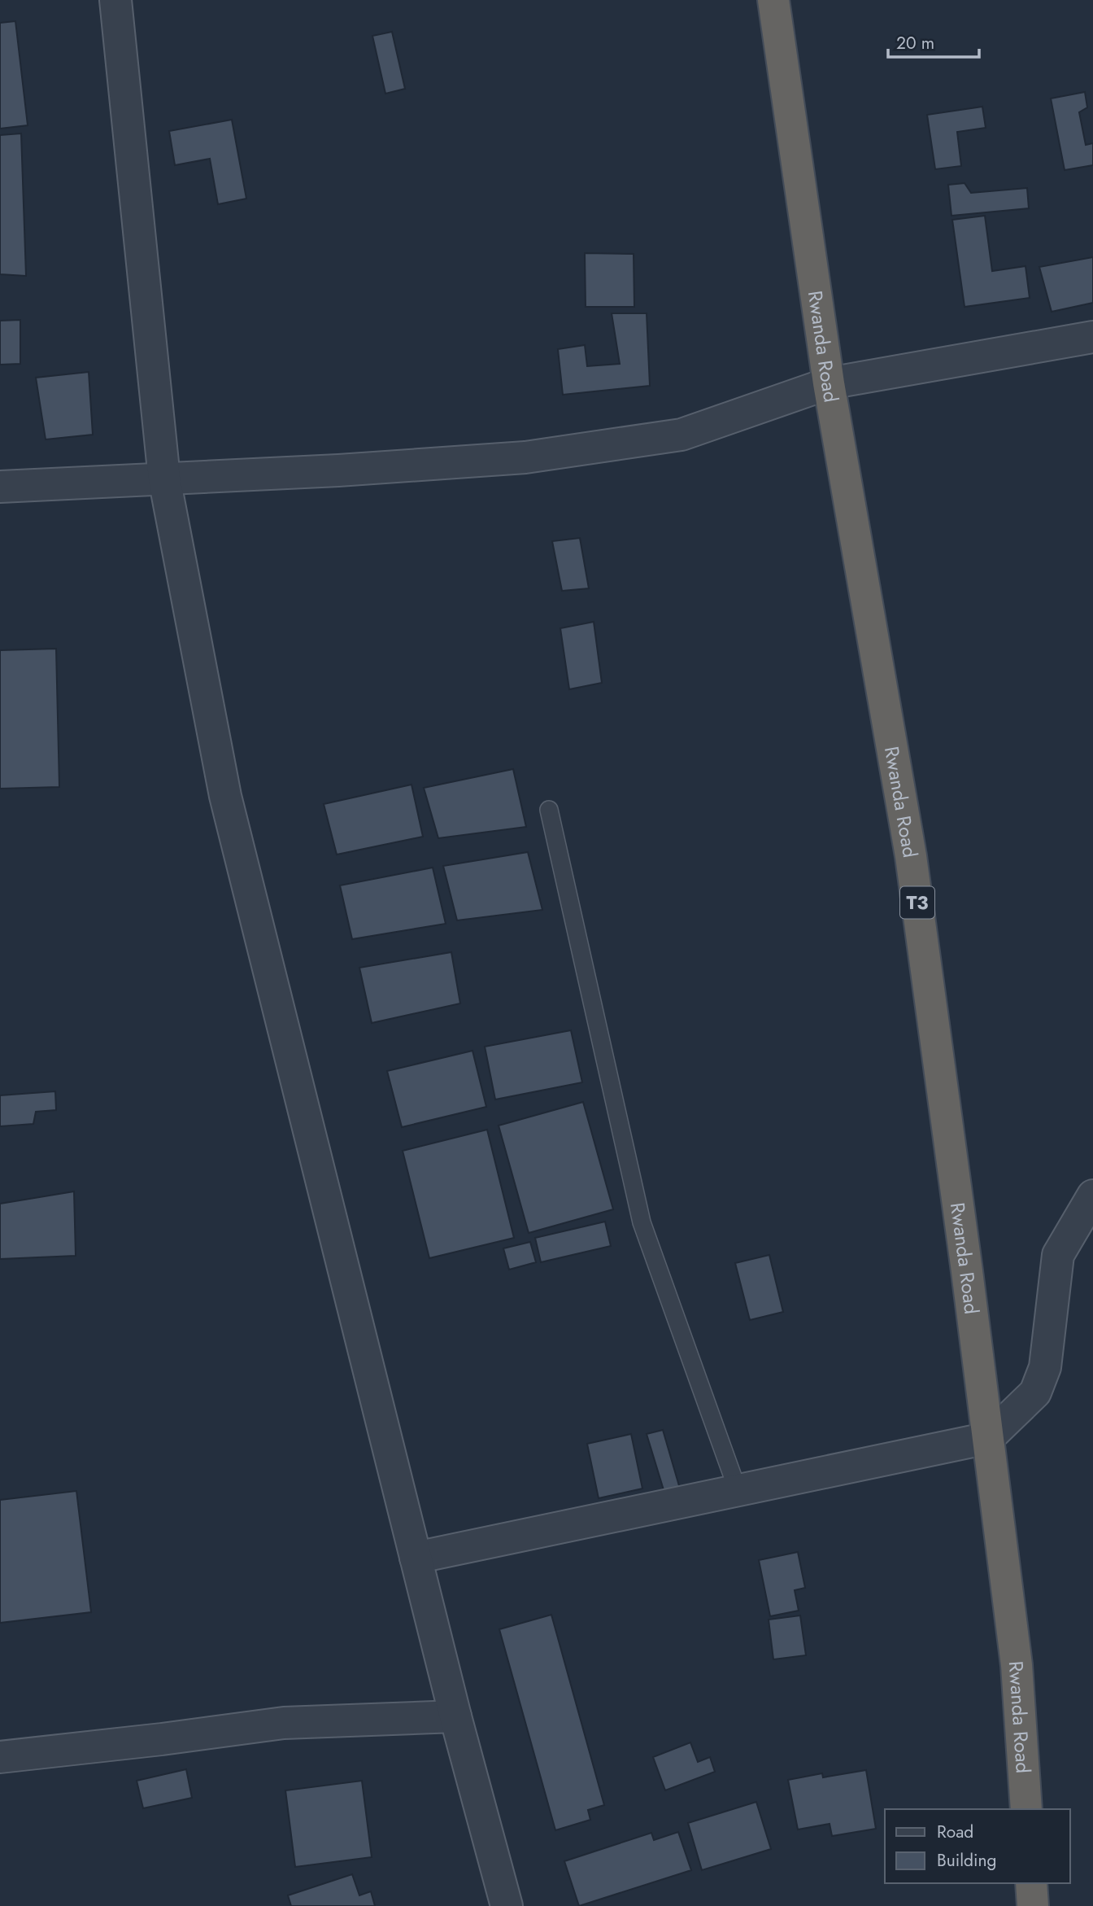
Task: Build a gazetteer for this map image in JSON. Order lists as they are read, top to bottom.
{
  "streets": {
    "highway": ["Rwanda Road", "T3"]
  },
  "legend": ["Road", "Building"],
  "scale_bar": "20 m"
}
